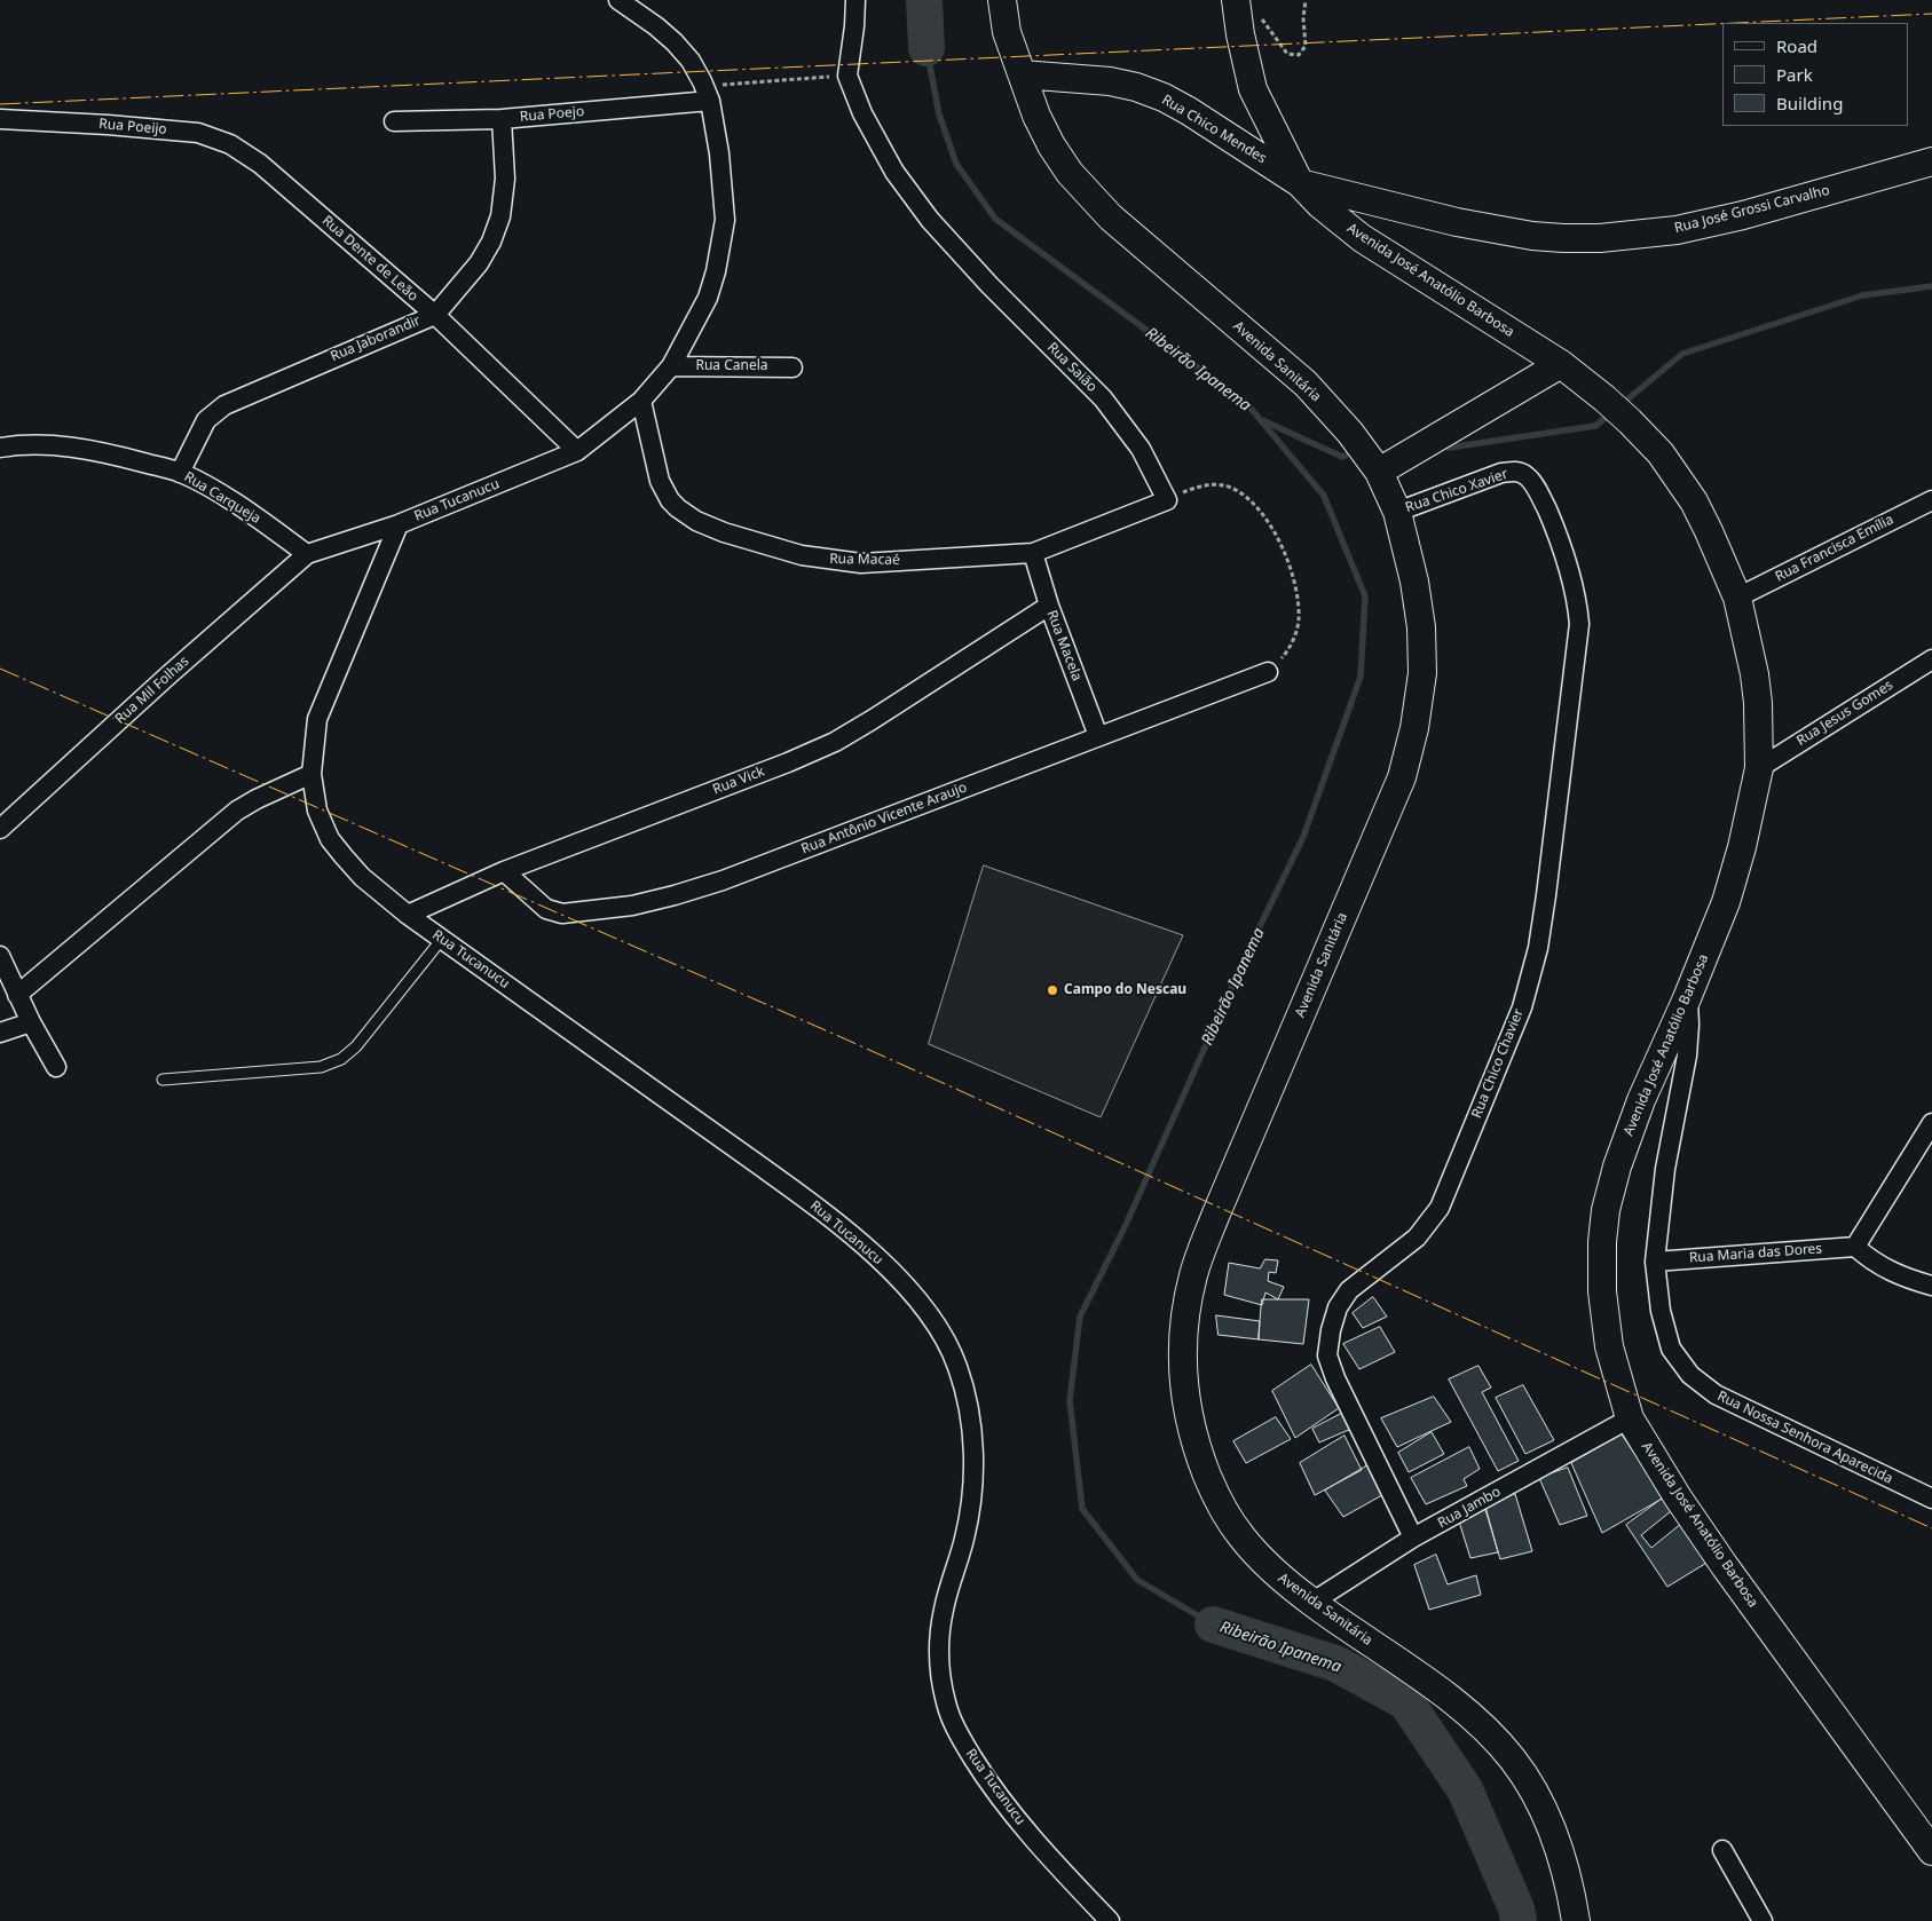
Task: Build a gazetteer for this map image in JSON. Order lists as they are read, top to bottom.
{
  "streets": {
    "street": [
      "Rua Poejo",
      "Rua Poeijo",
      "Rua Chico Mendes",
      "Rua José Grossi Carvalho",
      "Rua Dente de Leão",
      "Avenida José Anatólio Barbosa",
      "Rua Jaborandir",
      "Avenida Sanitária",
      "Rua Canela",
      "Rua Saião",
      "Rua Chico Xavier",
      "Rua Carqueja",
      "Rua Tucanucu",
      "Rua Francisca Emília",
      "Rua Macaé",
      "Rua Macela",
      "Rua Mil Folhas",
      "Rua Jesus Gomes",
      "Rua Vick",
      "Rua Antônio Vicente Araujo",
      "Rua Chico Chavier",
      "Rua Maria das Dores",
      "Rua Nossa Senhora Aparecida",
      "Rua Jambo"
    ]
  },
  "crossings": [
    ["Rua Poejo", "Rua Jaborandir"],
    ["Rua Poejo", "Rua Tucanucu"],
    ["Rua Poeijo", "Rua Dente de Leão"],
    ["Rua Chico Mendes", "Rua José Grossi Carvalho"],
    ["Rua Chico Mendes", "Avenida José Anatólio Barbosa"],
    ["Rua Chico Mendes", "Avenida Sanitária"],
    ["Rua José Grossi Carvalho", "Avenida José Anatólio Barbosa"],
    ["Rua Dente de Leão", "Rua Jaborandir"],
    ["Rua Dente de Leão", "Rua Tucanucu"],
    ["Avenida José Anatólio Barbosa", "Rua Francisca Emília"],
    ["Avenida José Anatólio Barbosa", "Rua Jesus Gomes"],
    ["Avenida José Anatólio Barbosa", "Rua Nossa Senhora Aparecida"],
    ["Avenida José Anatólio Barbosa", "Rua Jambo"],
    ["Rua Jaborandir", "Rua Carqueja"],
    ["Avenida Sanitária", "Rua Chico Xavier"],
    ["Avenida Sanitária", "Rua Jambo"],
    ["Rua Canela", "Rua Tucanucu"],
    ["Rua Saião", "Rua Macaé"],
    ["Rua Chico Xavier", "Rua Chico Chavier"],
    ["Rua Carqueja", "Rua Mil Folhas"],
    ["Rua Tucanucu", "Rua Macaé"],
    ["Rua Tucanucu", "Rua Vick"],
    ["Rua Macaé", "Rua Macela"],
    ["Rua Macela", "Rua Vick"],
    ["Rua Macela", "Rua Antônio Vicente Araujo"],
    ["Rua Vick", "Rua Antônio Vicente Araujo"],
    ["Rua Chico Chavier", "Rua Jambo"],
    ["Rua Maria das Dores", "Rua Nossa Senhora Aparecida"]
  ],
  "water": ["Ribeirão Ipanema"],
  "places": ["Campo do Nescau"],
  "legend": ["Road", "Park", "Building"]
}
